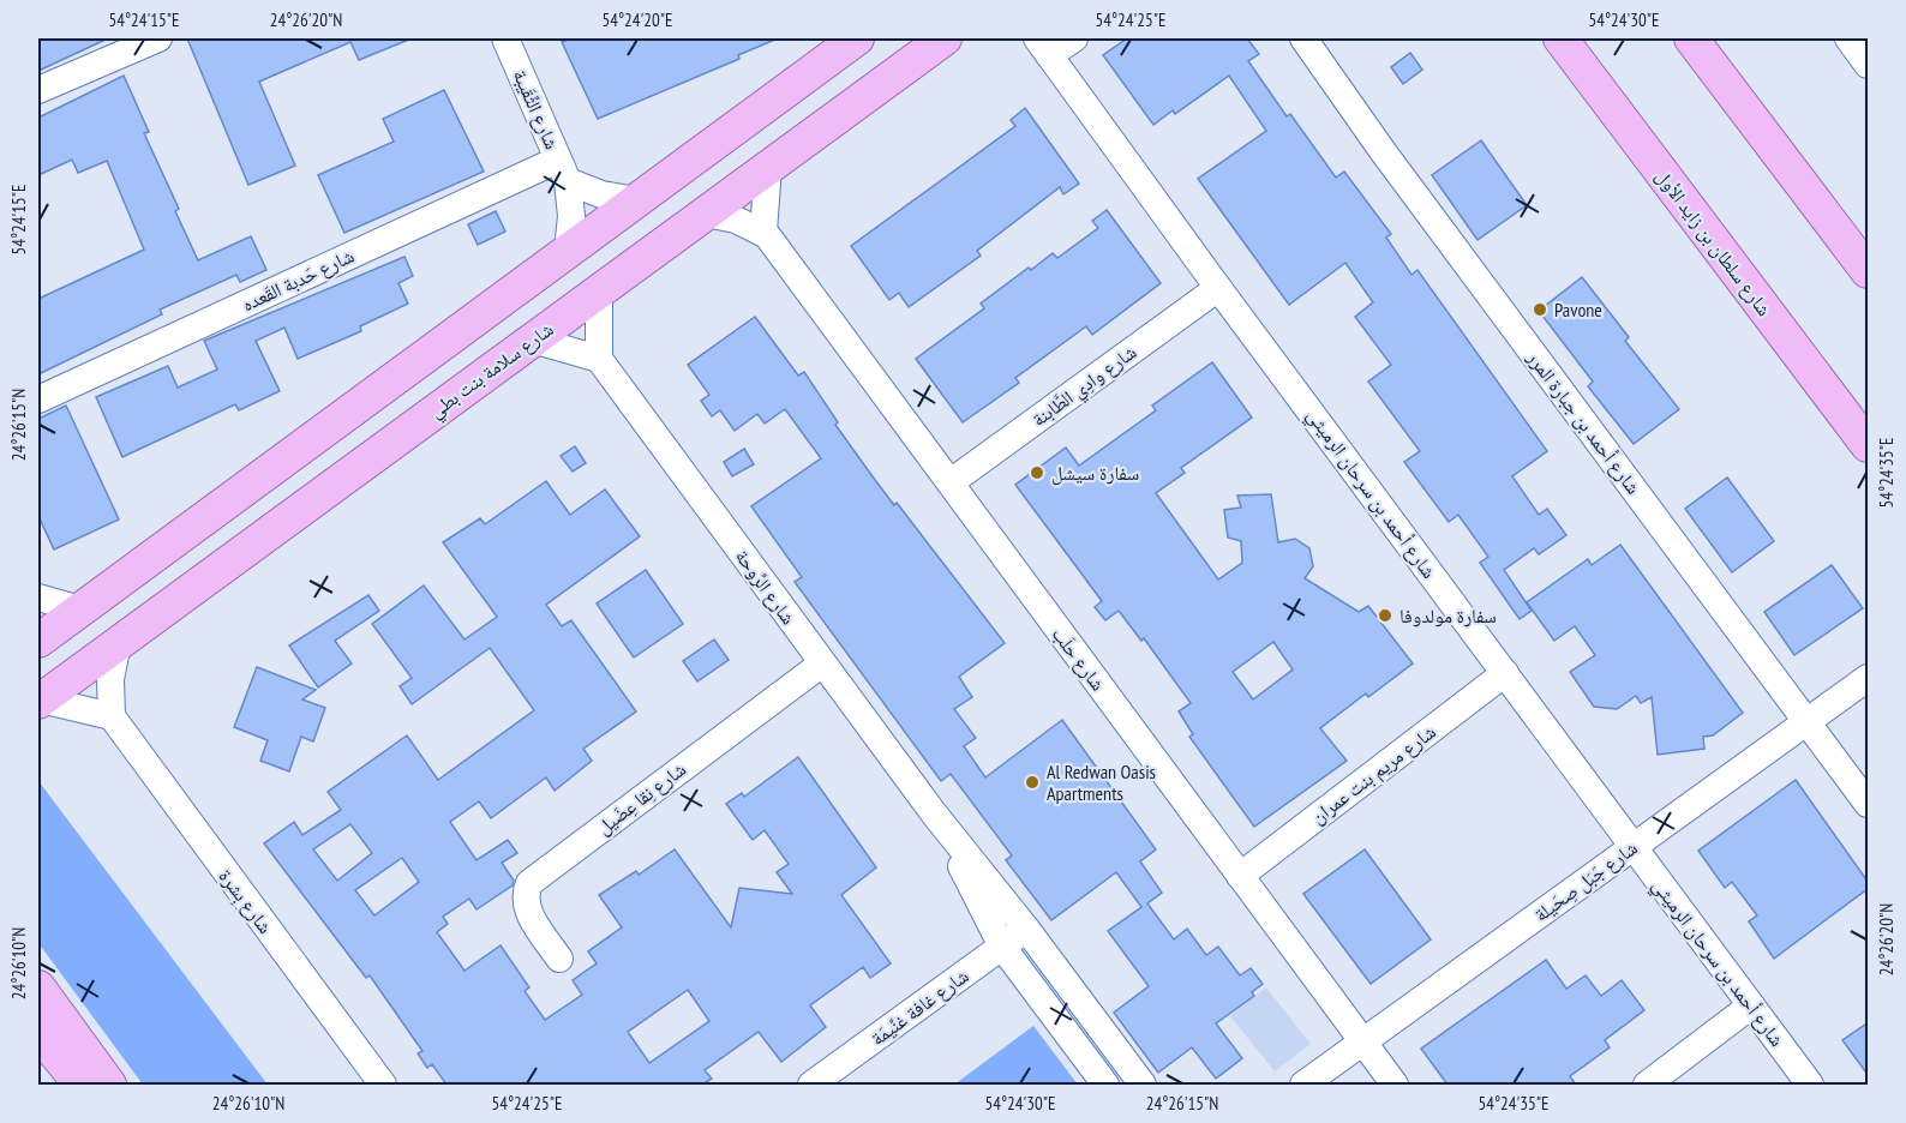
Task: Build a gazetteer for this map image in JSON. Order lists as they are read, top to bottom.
{
  "streets": {
    "main road": ["شارع سلطان بن زايد الأول", "شارع سلامة بنت بطي"],
    "street": [
      "شارع الثِّقَيبة",
      "شارع حَدبة القَعده",
      "شارع وادِي الطَّابنة",
      "شارع أحمد بن جبارة المرر",
      "شارع أحمد بن سرحان الرميثي",
      "شارع الرَّوحة",
      "شارع حلَب",
      "شارع مريم بنت عمران",
      "شارع نِقا عِضَيل",
      "شارع جَبَل صِحَيلة",
      "شارع بِشرة",
      "شارع غافة غنَّيمَة"
    ]
  },
  "crossings": [
    ["شارع الثِّقَيبة", "شارع حَدبة القَعده"],
    ["شارع وادِي الطَّابنة", "شارع أحمد بن سرحان الرميثي"],
    ["شارع وادِي الطَّابنة", "شارع حلَب"],
    ["شارع أحمد بن جبارة المرر", "شارع جَبَل صِحَيلة"],
    ["شارع أحمد بن سرحان الرميثي", "شارع مريم بنت عمران"],
    ["شارع أحمد بن سرحان الرميثي", "شارع جَبَل صِحَيلة"],
    ["شارع الرَّوحة", "شارع نِقا عِضَيل"],
    ["شارع الرَّوحة", "شارع غافة غنَّيمَة"],
    ["شارع حلَب", "شارع مريم بنت عمران"],
    ["شارع حلَب", "شارع جَبَل صِحَيلة"]
  ],
  "places": [
    "Pavone",
    "سفارة سيشل",
    "سفارة مولدوفا",
    "Al Redwan Oasis Apartments"
  ],
  "coordinates": [
    "54°24'15\"E",
    "24°26'20\"N",
    "54°24'20\"E",
    "54°24'25\"E",
    "54°24'30\"E",
    "24°26'15\"N",
    "54°24'35\"E",
    "24°26'10\"N"
  ]
}
